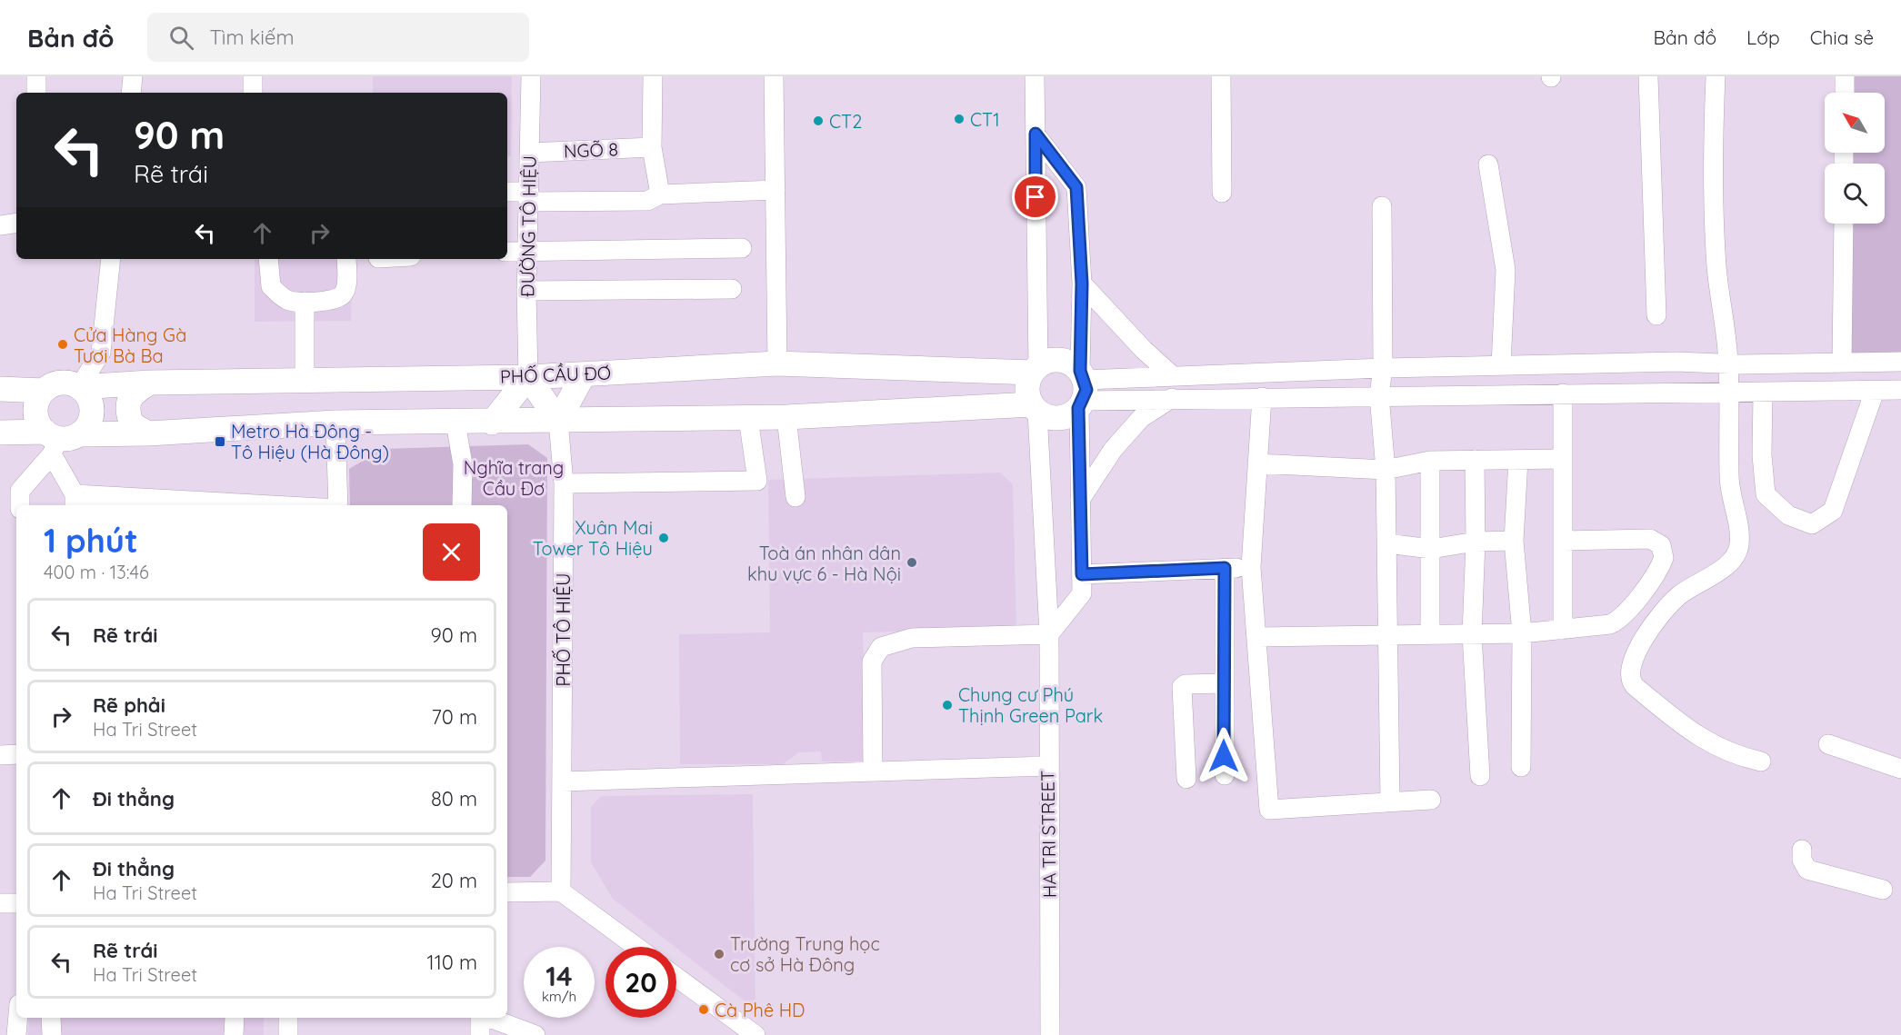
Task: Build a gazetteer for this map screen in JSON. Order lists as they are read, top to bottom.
{
  "streets": {
    "main road": ["PHỐ CẦU ĐƠ", "PHỐ TÔ HIỆU"],
    "street": ["NGÕ 8", "ĐƯỜNG TÔ HIỆU", "HA TRI STREET"]
  },
  "crossings": [
    ["NGÕ 8", "ĐƯỜNG TÔ HIỆU"],
    ["ĐƯỜNG TÔ HIỆU", "PHỐ CẦU ĐƠ"],
    ["ĐƯỜNG TÔ HIỆU", "PHỐ TÔ HIỆU"],
    ["PHỐ CẦU ĐƠ", "PHỐ TÔ HIỆU"],
    ["PHỐ CẦU ĐƠ", "HA TRI STREET"]
  ],
  "parks": ["Nghĩa trang Cầu Đơ"],
  "places": {
    "other": [
      "CT1",
      "CT2",
      "Cửa Hàng Gà Tươi Bà Ba",
      "Xuân Mai Tower Tô Hiệu",
      "Toà án nhân dân khu vực 6 - Hà Nội",
      "Chung cư Phú Thịnh Green Park",
      "Trường Trung học cơ sở Hà Đông",
      "Cà Phê HD"
    ],
    "transit": ["Metro Hà Đông - Tô Hiệu (Hà Đông)"]
  },
  "north": "top left",
  "page": {
    "header": "Bản đồ",
    "search": "Tìm kiếm",
    "nav": ["Bản đồ", "Lớp", "Chia sẻ"],
    "turn": ["90 m", "Rẽ trái"],
    "heading": ["1 phút", "400 m · 13:46"],
    "list": [
      {
        "name": "Rẽ trái",
        "value": "90 m"
      },
      {
        "name": "Rẽ phải",
        "note": "Ha Tri Street",
        "value": "70 m"
      },
      {
        "name": "Đi thẳng",
        "value": "80 m"
      },
      {
        "name": "Đi thẳng",
        "note": "Ha Tri Street",
        "value": "20 m"
      },
      {
        "name": "Rẽ trái",
        "note": "Ha Tri Street",
        "value": "110 m"
      }
    ],
    "speed": "14 km/h",
    "limit": "20"
  }
}
